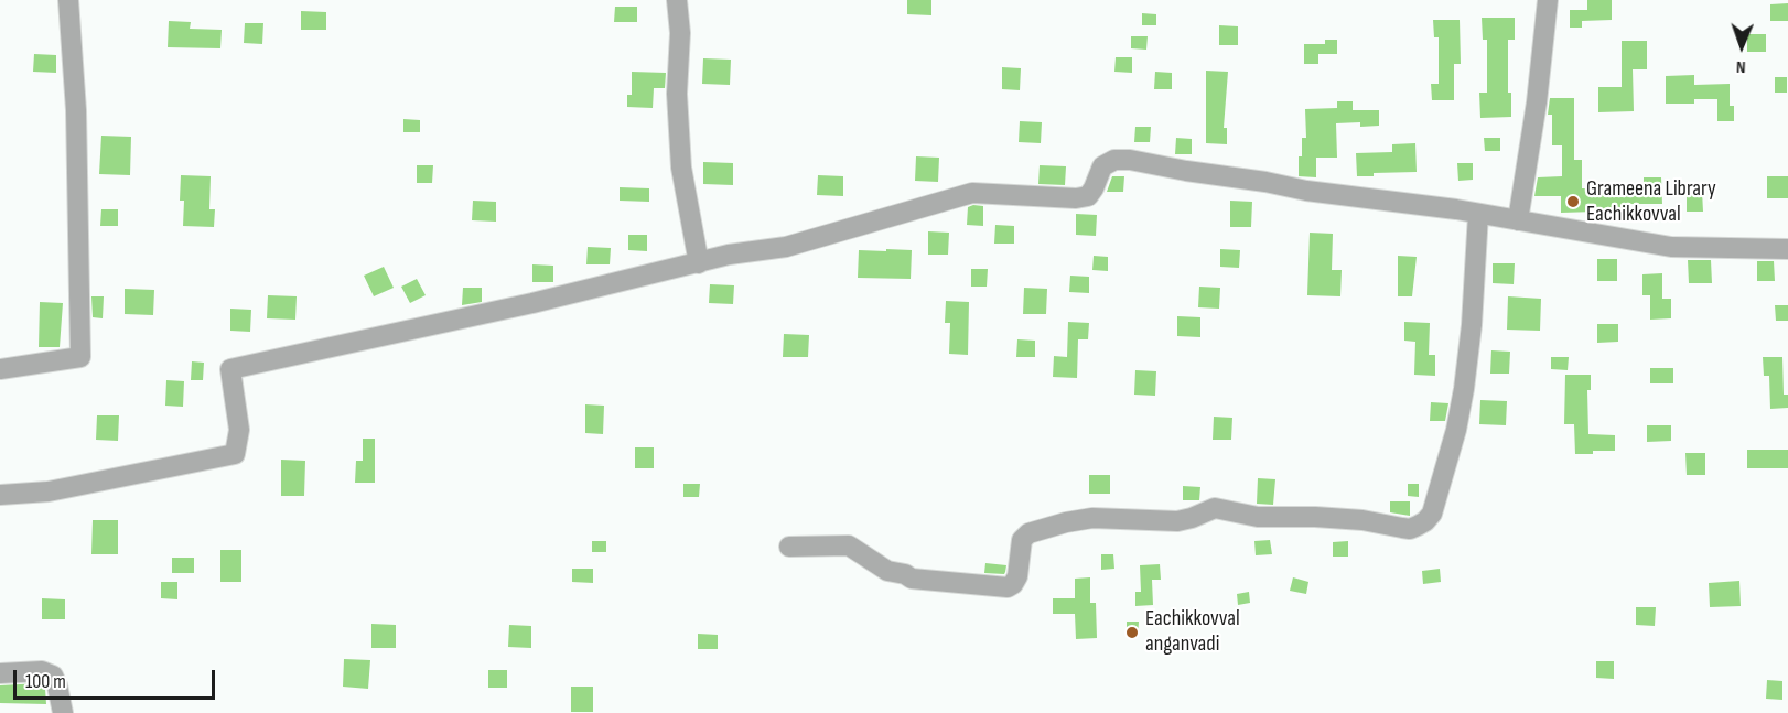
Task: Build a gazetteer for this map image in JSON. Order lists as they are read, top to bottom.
{
  "places": ["Grameena Library Eachikkovval", "Eachikkovval anganvadi"],
  "scale_bar": "100 m",
  "north": "bottom"
}
